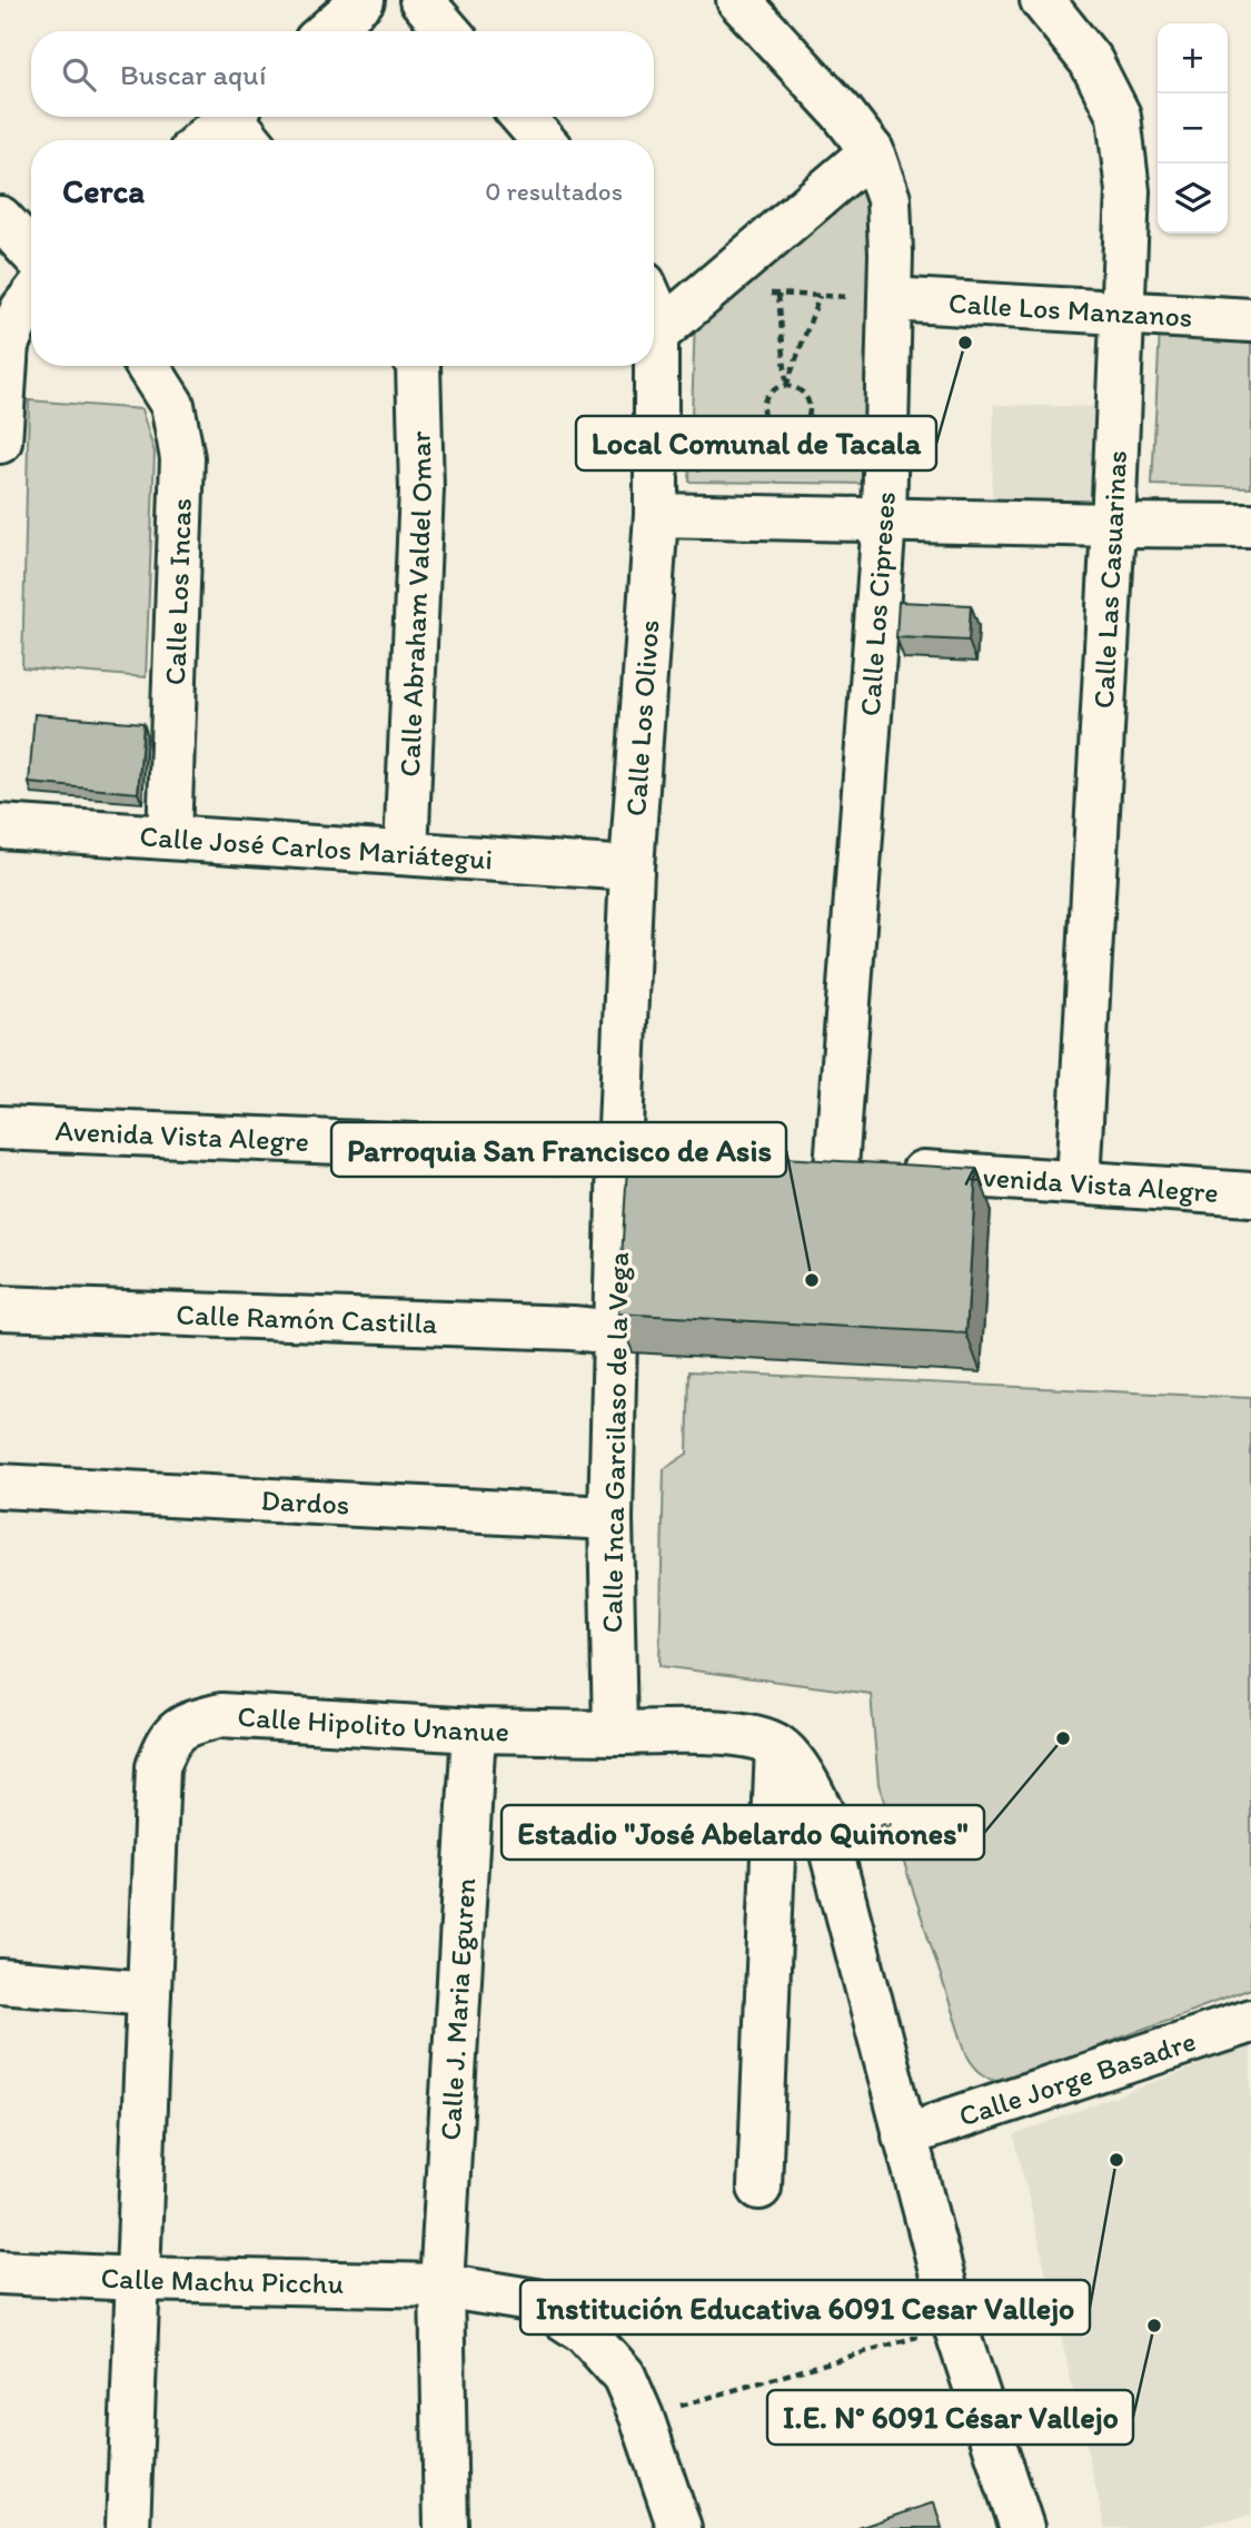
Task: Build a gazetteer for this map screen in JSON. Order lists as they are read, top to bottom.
{
  "streets": {
    "street": [
      "Calle Los Manzanos",
      "Calle Las Casuarinas",
      "Calle Los Incas",
      "Calle Abraham Valdel Omar",
      "Calle Los Cipreses",
      "Calle Los Olivos",
      "Calle José Carlos Mariátegui",
      "Avenida Vista Alegre",
      "Calle Ramón Castilla",
      "Calle Inca Garcilaso de la Vega",
      "Dardos",
      "Calle Hipolito Unanue",
      "Calle J. Maria Eguren",
      "Calle Jorge Basadre",
      "Calle Machu Picchu"
    ]
  },
  "crossings": [
    ["Calle Los Manzanos", "Calle Las Casuarinas"],
    ["Calle Los Manzanos", "Calle Los Cipreses"],
    ["Calle Las Casuarinas", "Avenida Vista Alegre"],
    ["Calle Los Incas", "Calle José Carlos Mariátegui"],
    ["Calle Abraham Valdel Omar", "Calle José Carlos Mariátegui"],
    ["Calle Los Cipreses", "Avenida Vista Alegre"],
    ["Calle Los Olivos", "Calle José Carlos Mariátegui"],
    ["Calle Los Olivos", "Avenida Vista Alegre"],
    ["Calle Los Olivos", "Calle Inca Garcilaso de la Vega"],
    ["Avenida Vista Alegre", "Calle Inca Garcilaso de la Vega"],
    ["Calle Ramón Castilla", "Calle Inca Garcilaso de la Vega"],
    ["Calle Inca Garcilaso de la Vega", "Dardos"],
    ["Calle Inca Garcilaso de la Vega", "Calle Hipolito Unanue"],
    ["Calle Hipolito Unanue", "Calle J. Maria Eguren"],
    ["Calle J. Maria Eguren", "Calle Machu Picchu"]
  ],
  "places": [
    "Local Comunal de Tacala",
    "Parroquia San Francisco de Asis",
    "Estadio \"José Abelardo Quiñones\"",
    "Institución Educativa 6091 Cesar Vallejo",
    "I.E. N° 6091 César Vallejo"
  ],
  "page": {
    "map_buttons": ["+", "−"],
    "search": "Buscar aquí",
    "heading": ["Cerca", "0 resultados"]
  }
}
